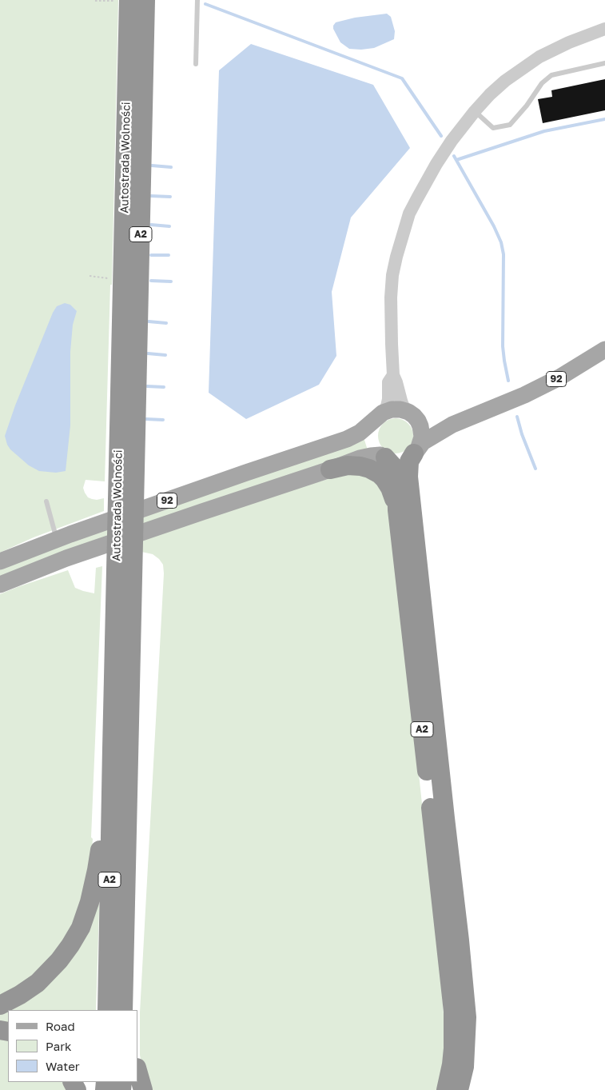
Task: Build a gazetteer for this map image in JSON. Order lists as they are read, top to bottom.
{
  "streets": {
    "highway": ["Autostrada Wolności", "A2"],
    "main road": ["92"]
  },
  "crossings": [
    ["Autostrada Wolności", "A2"],
    ["A2", "92"]
  ],
  "legend": ["Road", "Park", "Water"]
}
